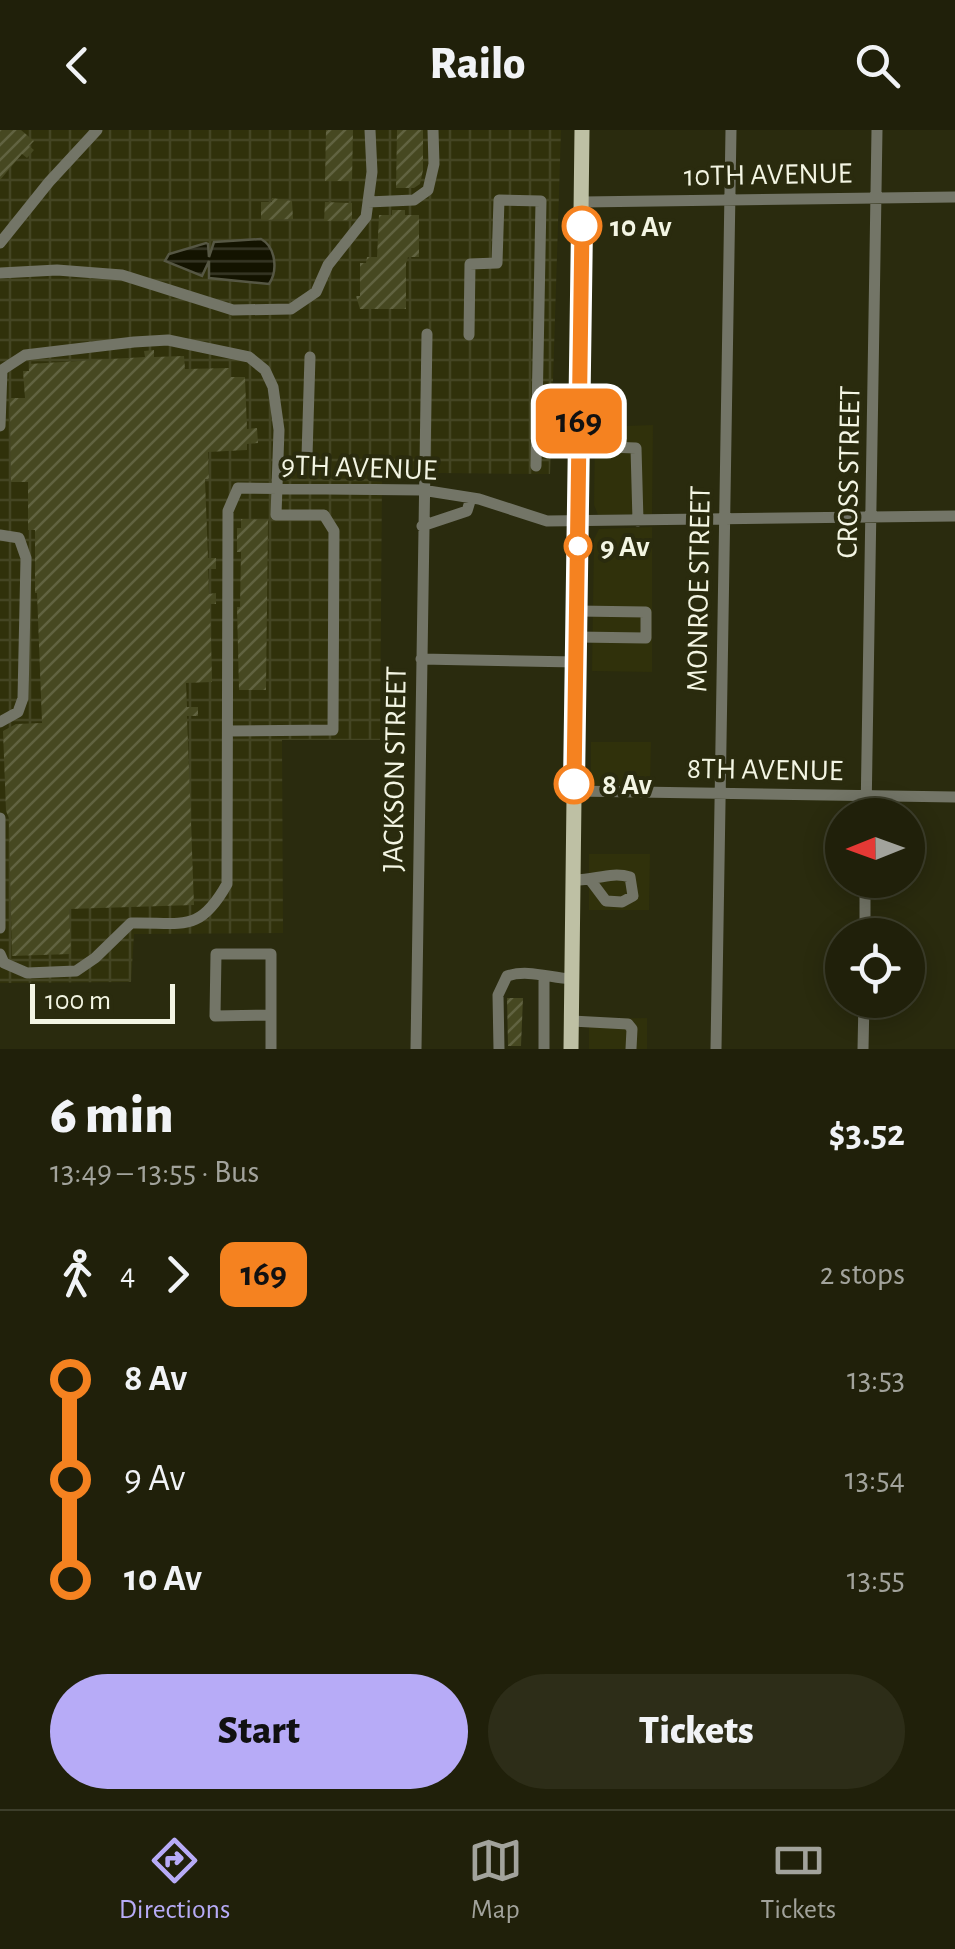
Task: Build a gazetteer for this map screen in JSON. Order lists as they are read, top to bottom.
{
  "streets": {
    "street": [
      "10TH AVENUE",
      "9TH AVENUE",
      "CROSS STREET",
      "MONROE STREET",
      "JACKSON STREET",
      "8TH AVENUE"
    ]
  },
  "crossings": [
    ["10TH AVENUE", "CROSS STREET"],
    ["10TH AVENUE", "MONROE STREET"],
    ["9TH AVENUE", "CROSS STREET"],
    ["9TH AVENUE", "MONROE STREET"],
    ["9TH AVENUE", "JACKSON STREET"],
    ["CROSS STREET", "8TH AVENUE"],
    ["MONROE STREET", "8TH AVENUE"]
  ],
  "places": ["10 Av", "9 Av", "8 Av"],
  "lines": ["bus line 169"],
  "scale_bar": "100 m",
  "north": "left",
  "page": {
    "header": "Railo",
    "on_map": "169",
    "scale": "100 m",
    "heading": ["6 min", "13:49 – 13:55 · Bus", "$3.52"],
    "legs": ["4", "169", "2 stops"],
    "list": [
      {
        "name": "8 Av",
        "value": "13:53"
      },
      {
        "name": "9 Av",
        "value": "13:54"
      },
      {
        "name": "10 Av",
        "value": "13:55"
      }
    ],
    "buttons": ["Start", "Tickets"],
    "tabs": ["Directions", "Map", "Tickets"]
  }
}
